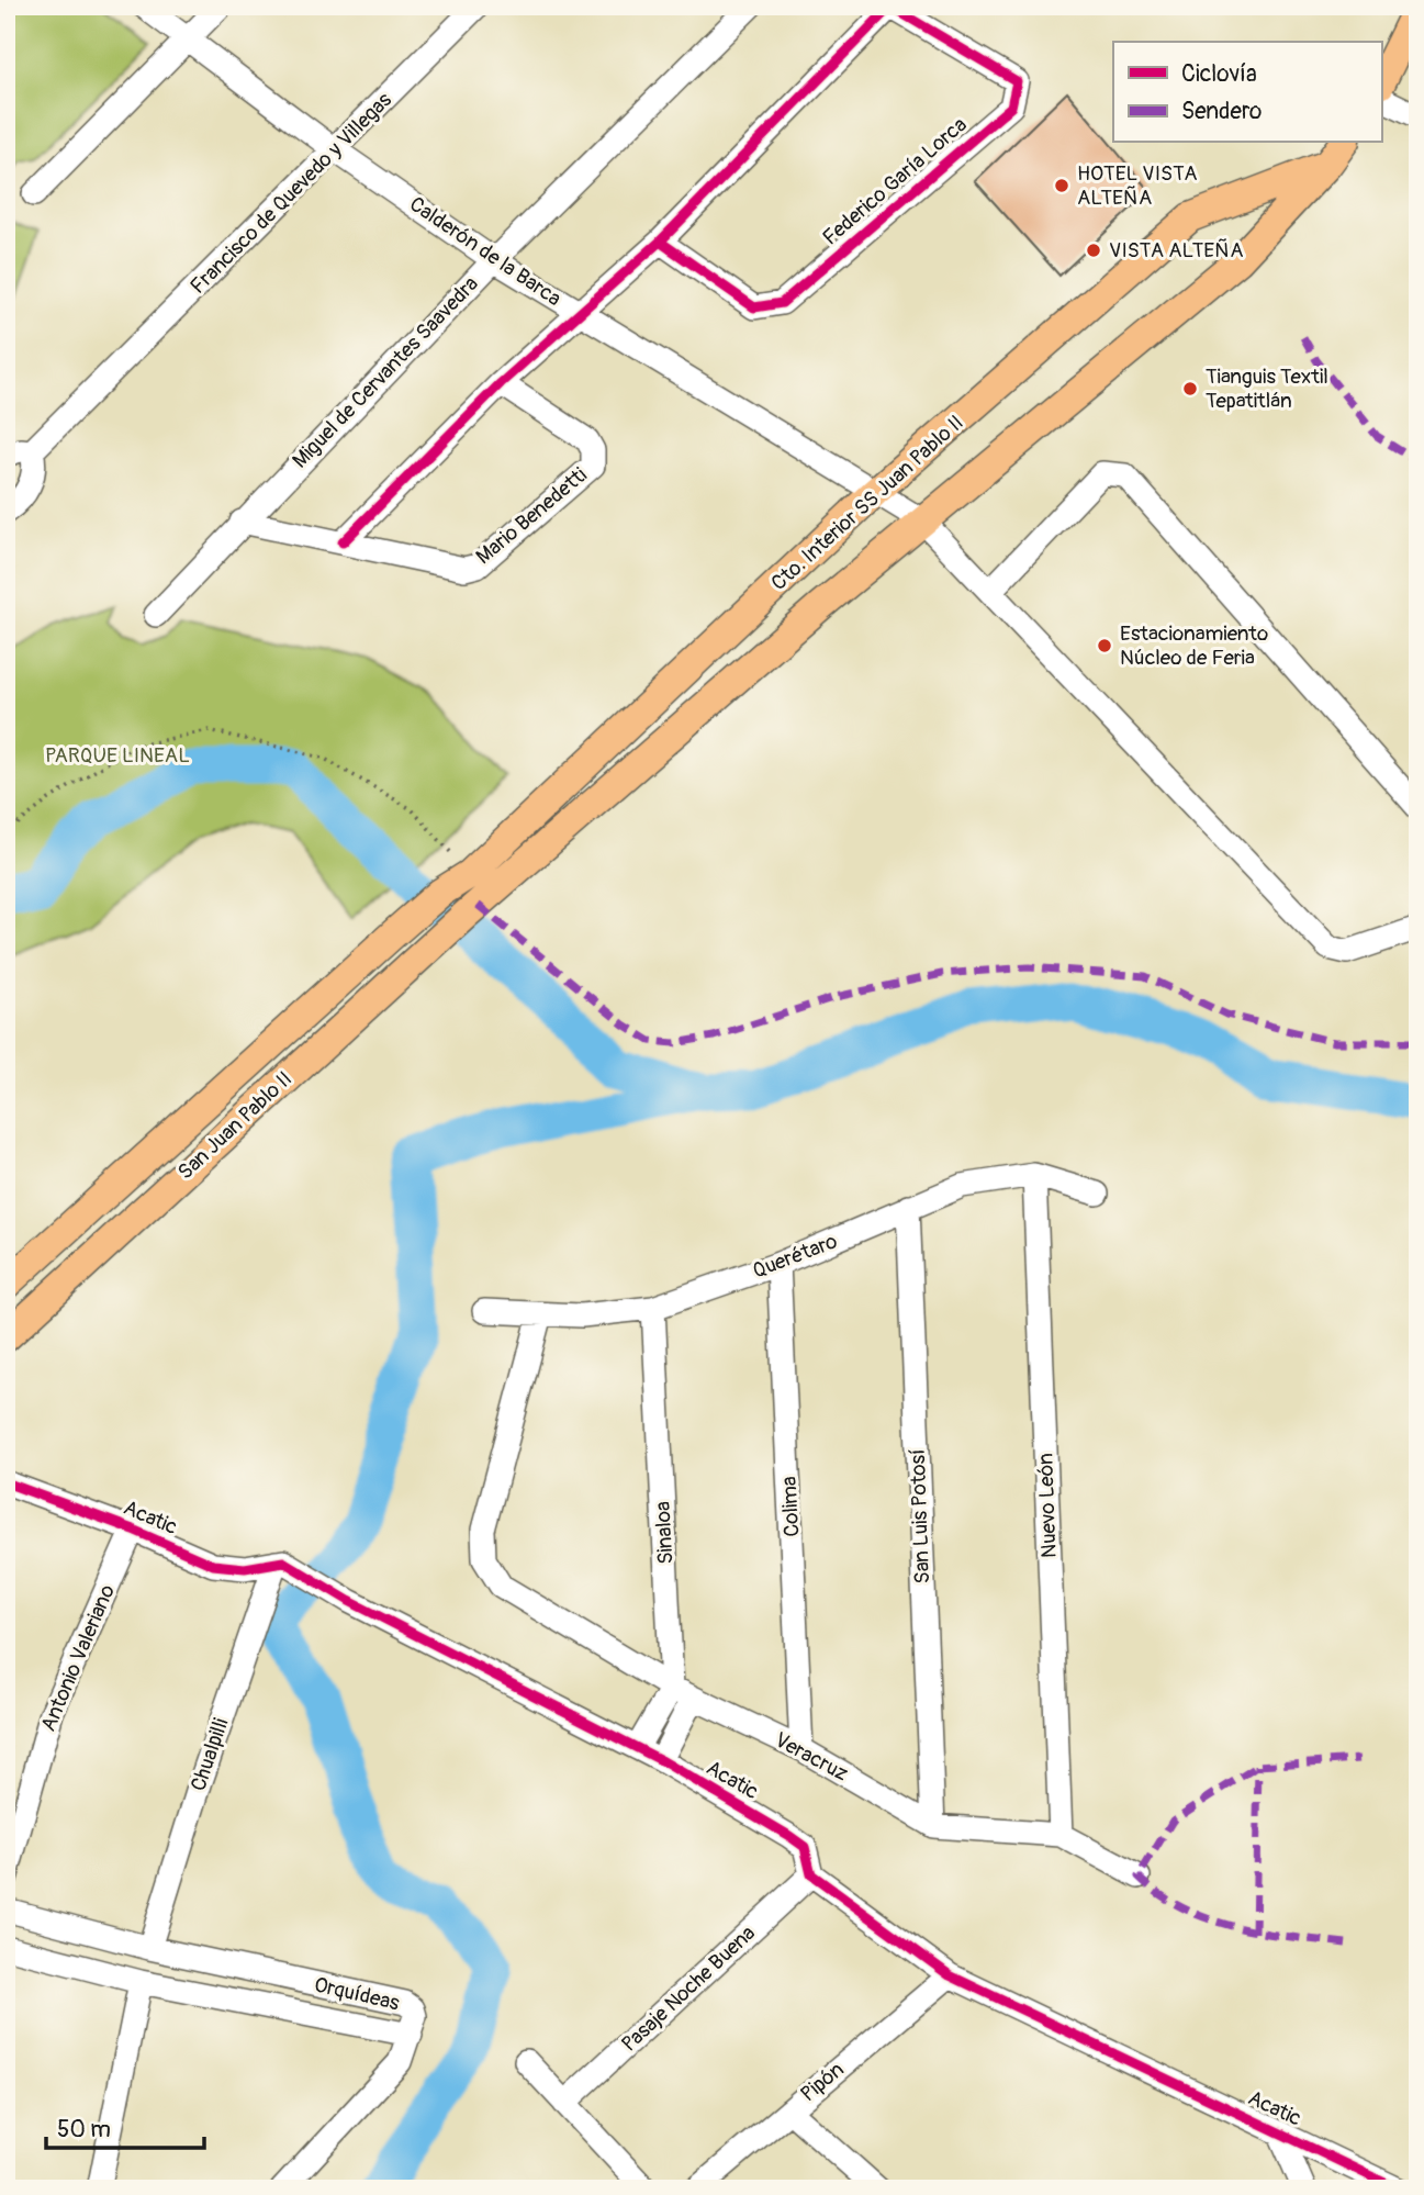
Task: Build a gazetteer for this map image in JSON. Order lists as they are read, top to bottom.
{
  "streets": {
    "main road": ["Cto. Interior SS Juan Pablo II", "San Juan Pablo II"],
    "street": [
      "Federico Garía Lorca",
      "Francisco de Quevedo y Villegas",
      "Calderón de la Barca",
      "Miguel de Cervantes Saavedra",
      "Mario Benedetti",
      "Querétaro",
      "Nuevo León",
      "Colima",
      "San Luis Potosí",
      "Acatic",
      "Sinaloa",
      "Antonio Valeriano",
      "Chualpilli",
      "Veracruz",
      "Pasaje Noche Buena",
      "Orquídeas",
      "Pipón"
    ]
  },
  "crossings": [
    ["Francisco de Quevedo y Villegas", "Calderón de la Barca"],
    ["Calderón de la Barca", "Miguel de Cervantes Saavedra"],
    ["Calderón de la Barca", "Cto. Interior SS Juan Pablo II"],
    ["Calderón de la Barca", "San Juan Pablo II"],
    ["Cto. Interior SS Juan Pablo II", "San Juan Pablo II"],
    ["Querétaro", "Nuevo León"],
    ["Querétaro", "Colima"],
    ["Querétaro", "San Luis Potosí"],
    ["Querétaro", "Sinaloa"],
    ["Querétaro", "Veracruz"],
    ["Nuevo León", "Veracruz"],
    ["Colima", "Veracruz"],
    ["San Luis Potosí", "Veracruz"],
    ["Acatic", "Antonio Valeriano"],
    ["Acatic", "Chualpilli"],
    ["Acatic", "Pasaje Noche Buena"],
    ["Acatic", "Pipón"],
    ["Sinaloa", "Veracruz"],
    ["Chualpilli", "Orquídeas"]
  ],
  "parks": ["PARQUE LINEAL"],
  "places": [
    "HOTEL VISTA ALTEÑA",
    "VISTA ALTEÑA",
    "Tianguis Textil Tepatitlán",
    "Estacionamiento Núcleo de Feria"
  ],
  "legend": ["Ciclovía", "Sendero"],
  "scale_bar": "50 m"
}
